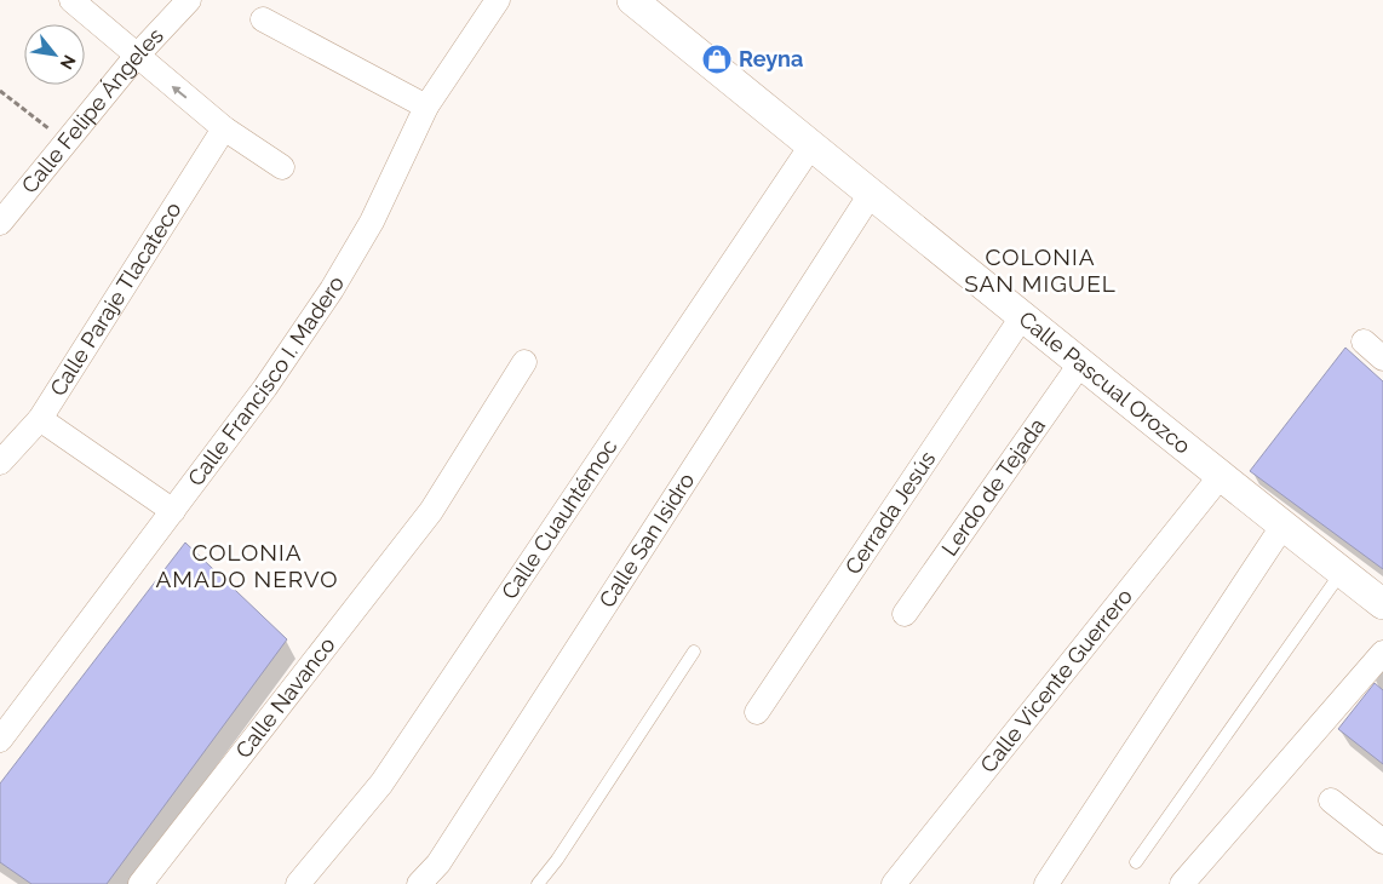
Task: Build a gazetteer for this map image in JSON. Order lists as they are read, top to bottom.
{
  "streets": {
    "street": [
      "Calle Felipe Ángeles",
      "Calle Paraje Tlacateco",
      "Calle Francisco I. Madero",
      "Calle Pascual Orozco",
      "Lerdo de Tejada",
      "Cerrada Jesús",
      "Calle Cuauhtémoc",
      "Calle San Isidro",
      "Calle Vicente Guerrero",
      "Calle Navanco"
    ]
  },
  "crossings": [
    ["Calle Pascual Orozco", "Lerdo de Tejada"],
    ["Calle Pascual Orozco", "Cerrada Jesús"],
    ["Calle Pascual Orozco", "Calle Cuauhtémoc"],
    ["Calle Pascual Orozco", "Calle San Isidro"],
    ["Calle Pascual Orozco", "Calle Vicente Guerrero"]
  ],
  "districts": ["COLONIA SAN MIGUEL", "COLONIA AMADO NERVO"],
  "places": {
    "shop": ["Reyna"]
  },
  "north": "bottom right"
}
